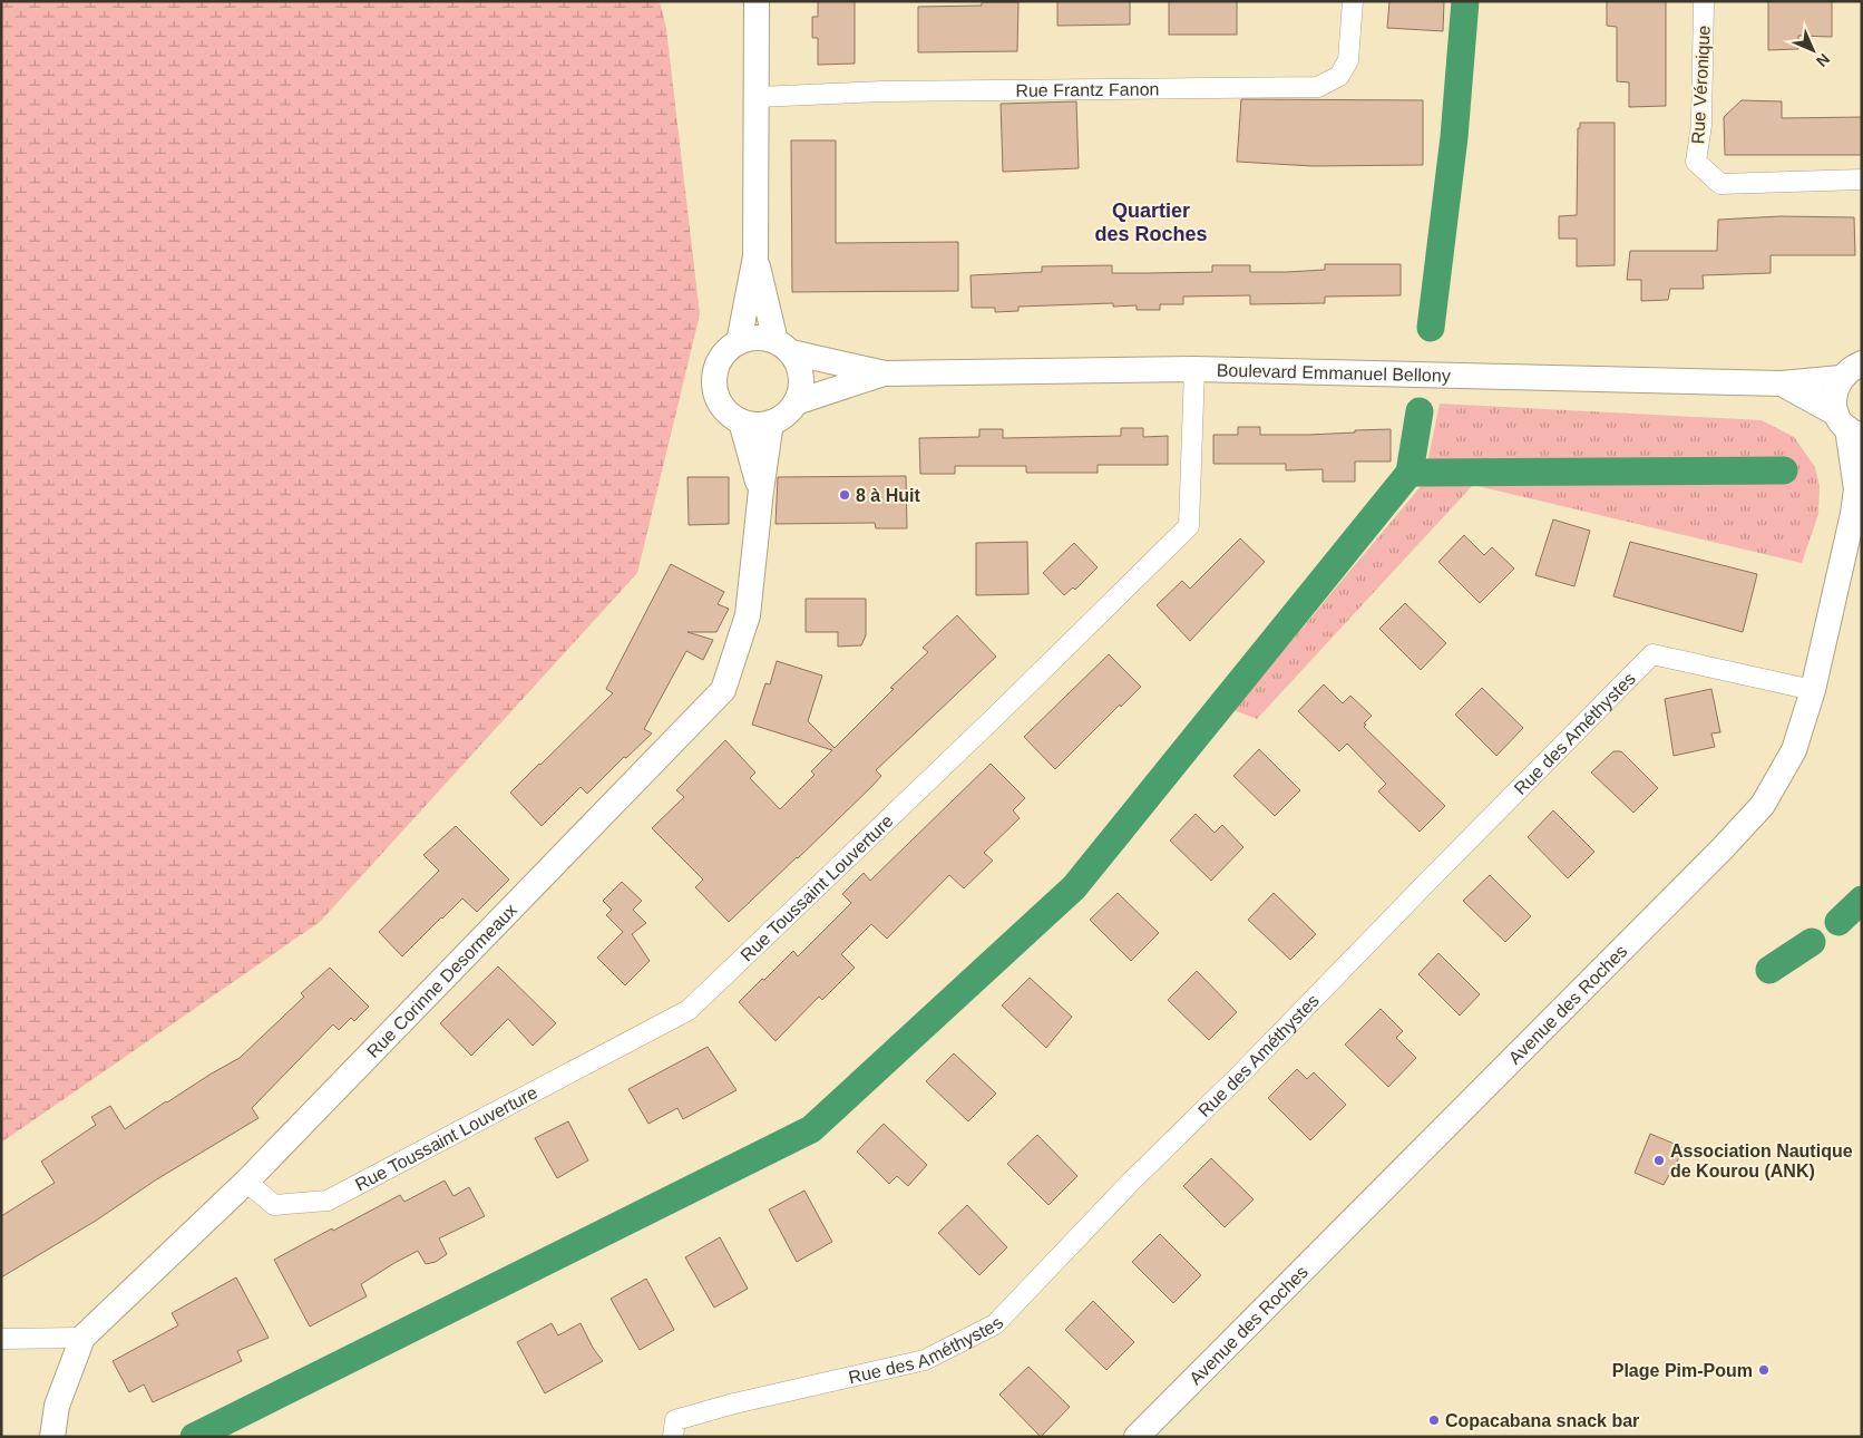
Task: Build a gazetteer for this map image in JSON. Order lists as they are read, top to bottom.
{
  "streets": {
    "street": [
      "Rue Véronique",
      "Rue Frantz Fanon",
      "Boulevard Emmanuel Bellony",
      "Rue des Améthystes",
      "Rue Toussaint Louverture",
      "Rue Corinne Desormeaux",
      "Avenue des Roches"
    ]
  },
  "crossings": [
    ["Boulevard Emmanuel Bellony", "Rue Toussaint Louverture"],
    ["Boulevard Emmanuel Bellony", "Rue Corinne Desormeaux"],
    ["Boulevard Emmanuel Bellony", "Avenue des Roches"],
    ["Rue des Améthystes", "Avenue des Roches"],
    ["Rue Toussaint Louverture", "Rue Corinne Desormeaux"]
  ],
  "districts": ["Quartier des Roches"],
  "places": [
    "8 à Huit",
    "Association Nautique de Kourou (ANK)",
    "Plage Pim-Poum",
    "Copacabana snack bar"
  ],
  "north": "bottom right"
}
